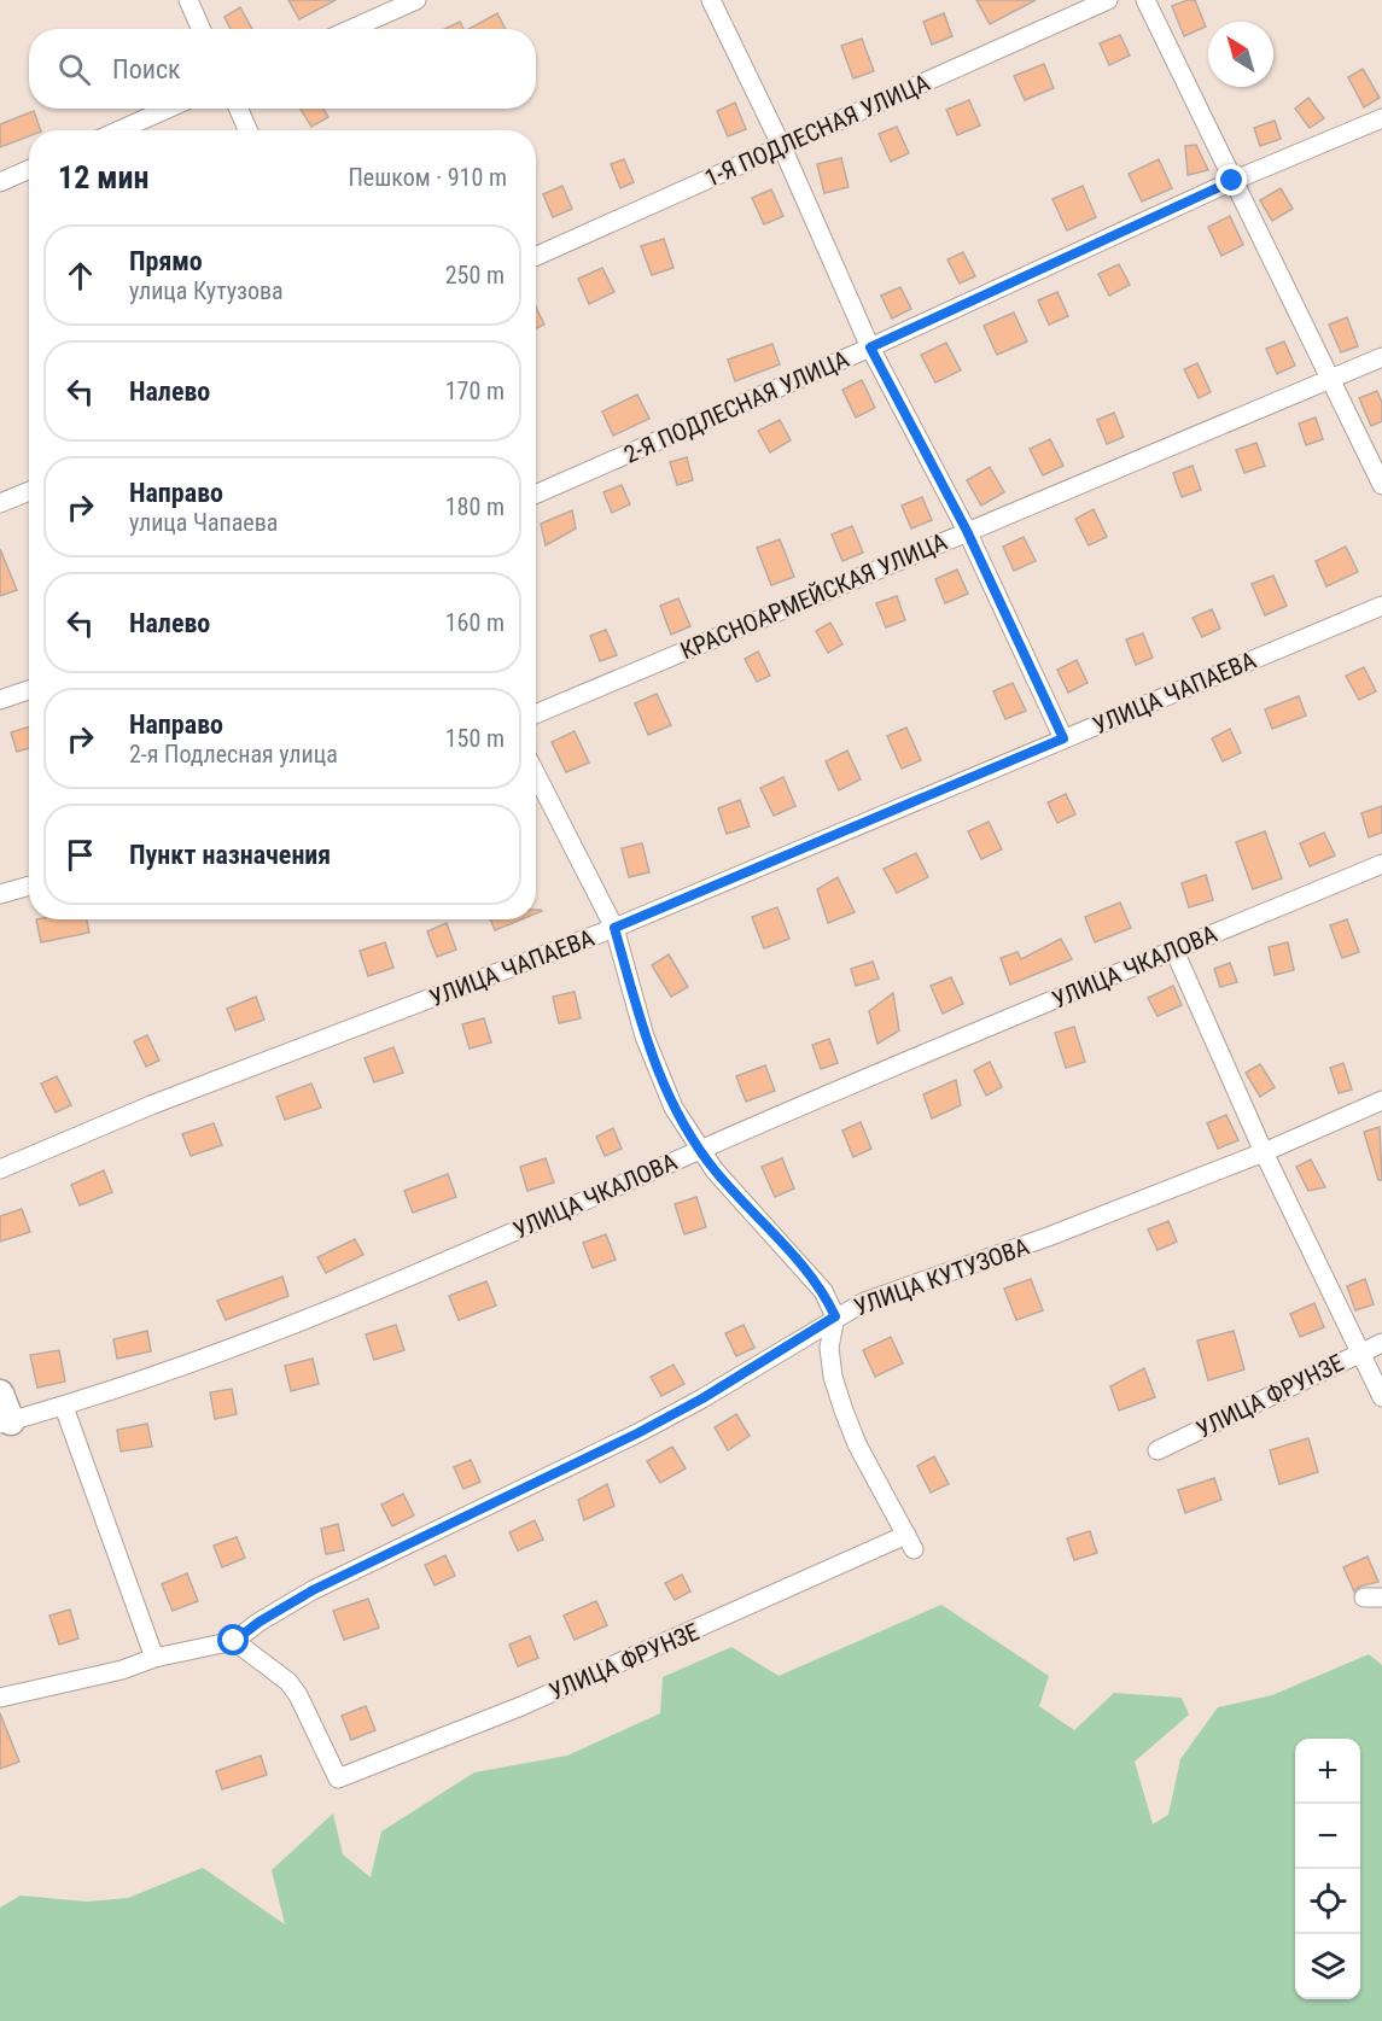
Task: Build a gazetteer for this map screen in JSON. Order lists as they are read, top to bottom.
{
  "streets": {
    "street": [
      "1-Я ПОДЛЕСНАЯ УЛИЦА",
      "2-Я ПОДЛЕСНАЯ УЛИЦА",
      "КРАСНОАРМЕЙСКАЯ УЛИЦА",
      "УЛИЦА ЧАПАЕВА",
      "УЛИЦА ЧКАЛОВА",
      "УЛИЦА КУТУЗОВА",
      "УЛИЦА ФРУНЗЕ"
    ]
  },
  "crossings": [
    ["УЛИЦА КУТУЗОВА", "УЛИЦА ФРУНЗЕ"]
  ],
  "north": "top left",
  "page": {
    "search": "Поиск",
    "heading": ["12 мин", "Пешком · 910 m"],
    "list": [
      ["Прямо", "улица Кутузова", "250 m"],
      ["Налево", "170 m"],
      ["Направо", "улица Чапаева", "180 m"],
      ["Налево", "160 m"],
      ["Направо", "2-я Подлесная улица", "150 m"],
      "Пункт назначения"
    ],
    "map_buttons": ["+", "−"]
  }
}
